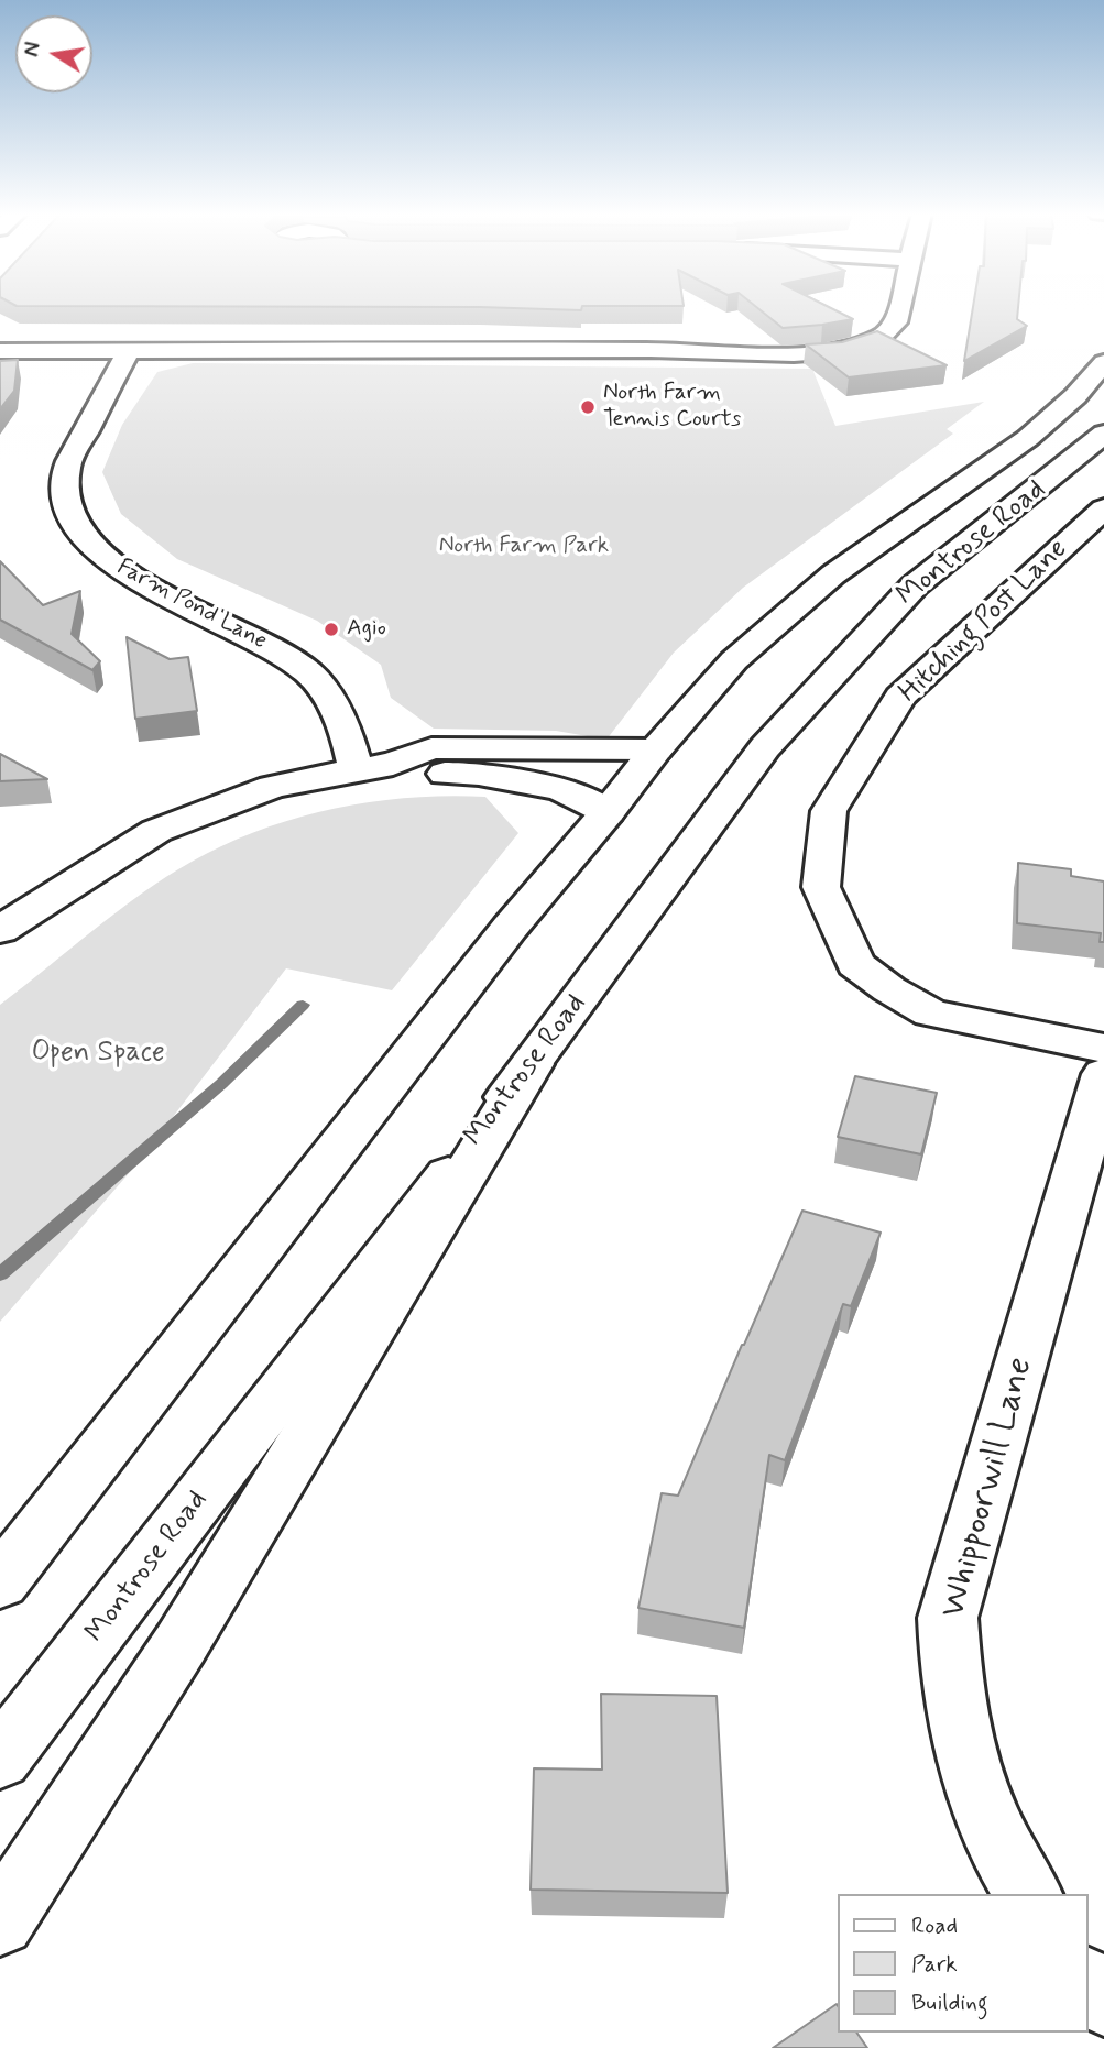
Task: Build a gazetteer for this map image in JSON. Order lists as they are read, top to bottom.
{
  "streets": {
    "main road": [
      "Montrose Road",
      "Farm Pond Lane",
      "Hitching Post Lane",
      "Whippoorwill Lane"
    ]
  },
  "parks": ["North Farm Park", "Open Space"],
  "places": ["North Farm Tennis Courts", "Agio"],
  "legend": ["Road", "Park", "Building"],
  "north": "left"
}
